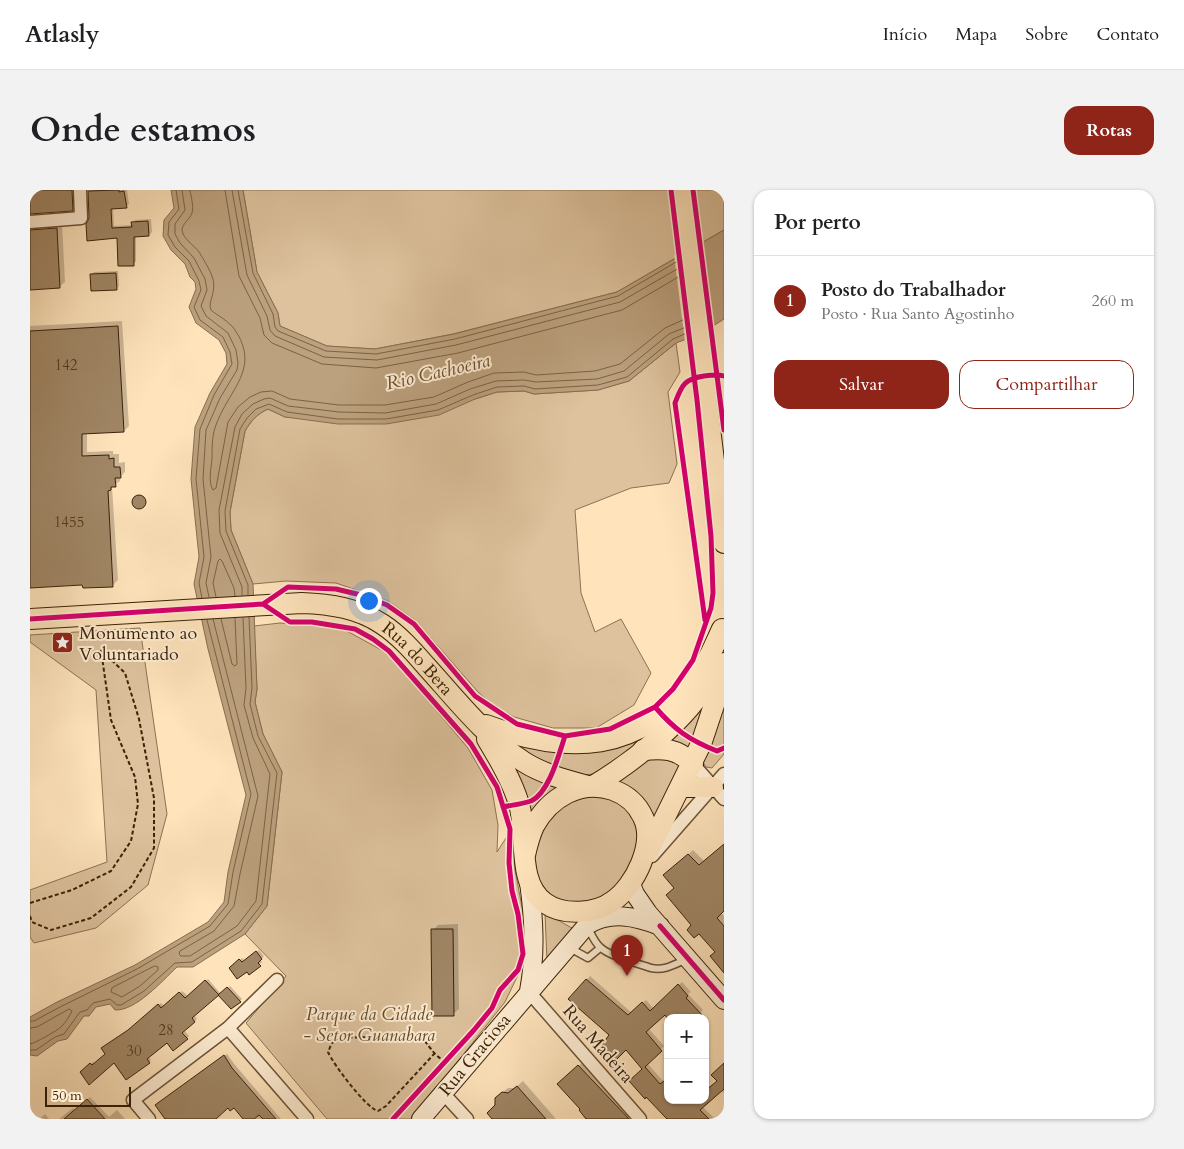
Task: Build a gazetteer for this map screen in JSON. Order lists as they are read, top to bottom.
{
  "streets": {
    "main road": ["Rua do Bera", "Rua Graciosa"],
    "street": ["Rua Madeira"]
  },
  "crossings": [
    ["Rua Madeira", "Rua Graciosa"]
  ],
  "water": ["Rio Cachoeira"],
  "parks": ["Parque da Cidade - Setor Guanabara"],
  "places": {
    "place": ["Monumento ao Voluntariado"]
  },
  "house_numbers": [
    "142",
    "1455",
    "28",
    "30"
  ],
  "scale_bar": "50 m",
  "page": {
    "header": "Atlasly",
    "nav": [
      "Início",
      "Mapa",
      "Sobre",
      "Contato"
    ],
    "title": "Onde estamos",
    "buttons": [
      "Rotas",
      ["Salvar", "Compartilhar"]
    ],
    "heading": "Por perto",
    "list": [
      {
        "mark": "1",
        "name": "Posto do Trabalhador",
        "note": "Posto · Rua Santo Agostinho",
        "value": "260 m"
      }
    ],
    "pins": "1",
    "map_buttons": ["+", "−"],
    "scale": "50 m"
  }
}
